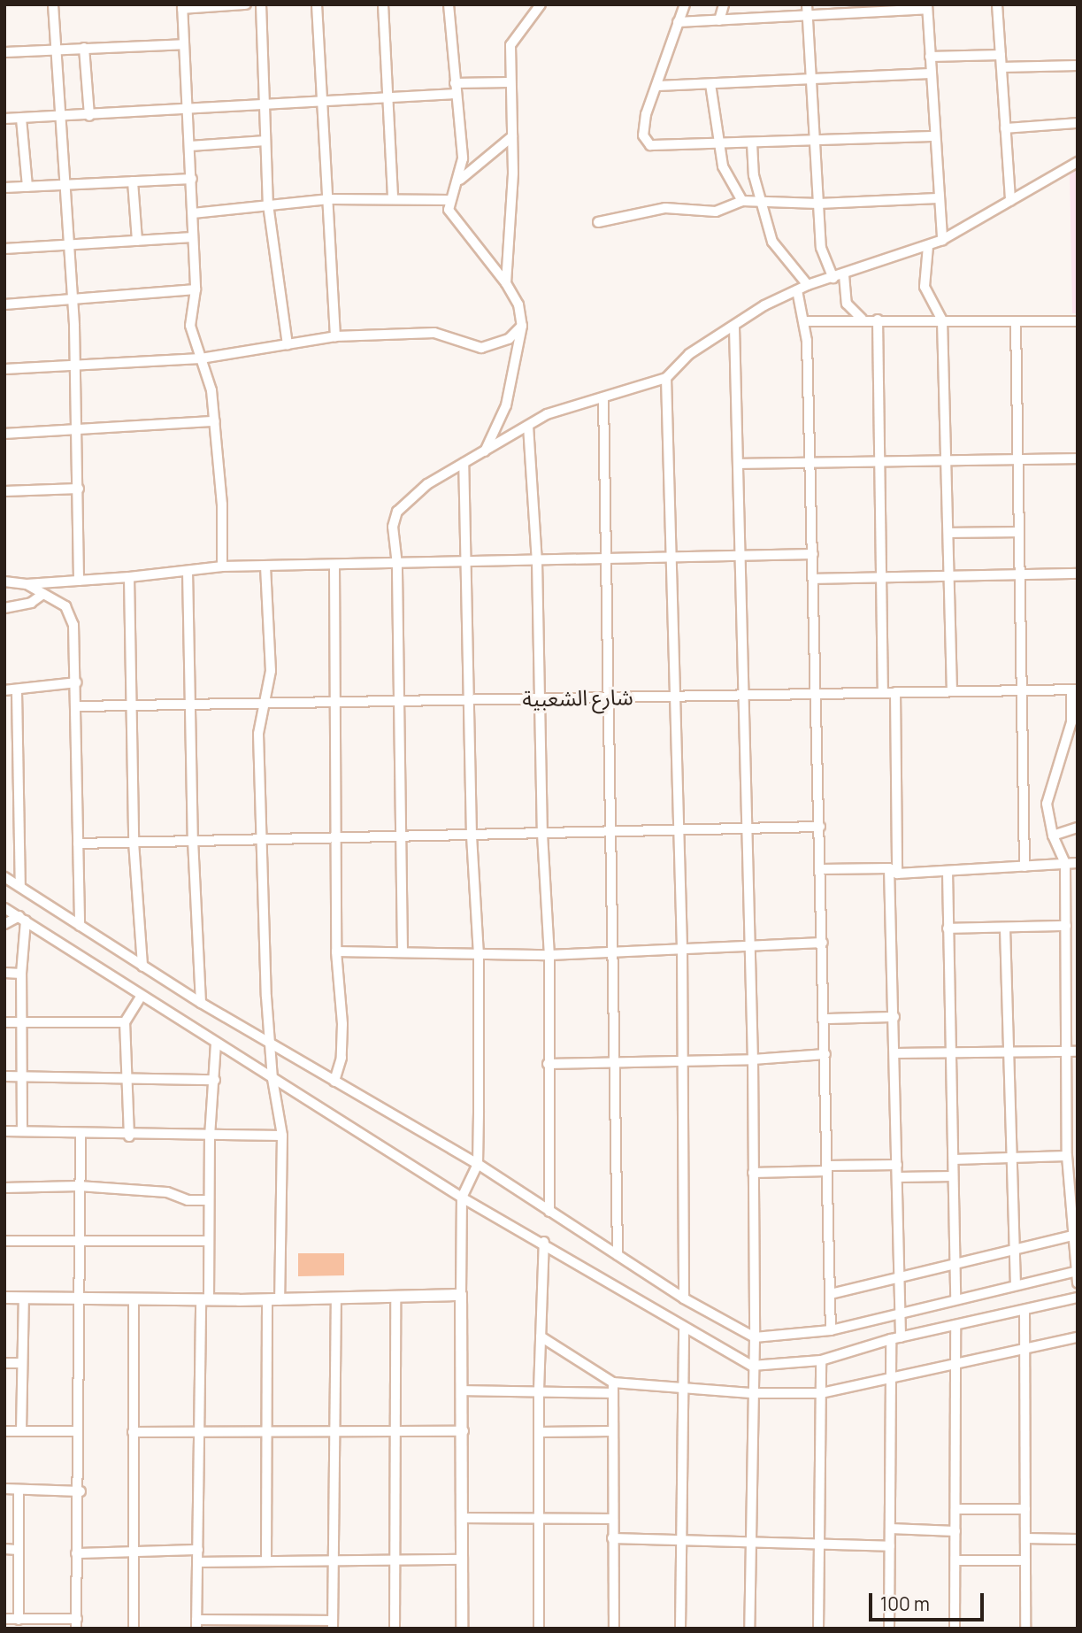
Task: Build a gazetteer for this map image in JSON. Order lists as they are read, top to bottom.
{
  "streets": {
    "street": ["شارع الشعبية"]
  },
  "scale_bar": "100 m"
}
